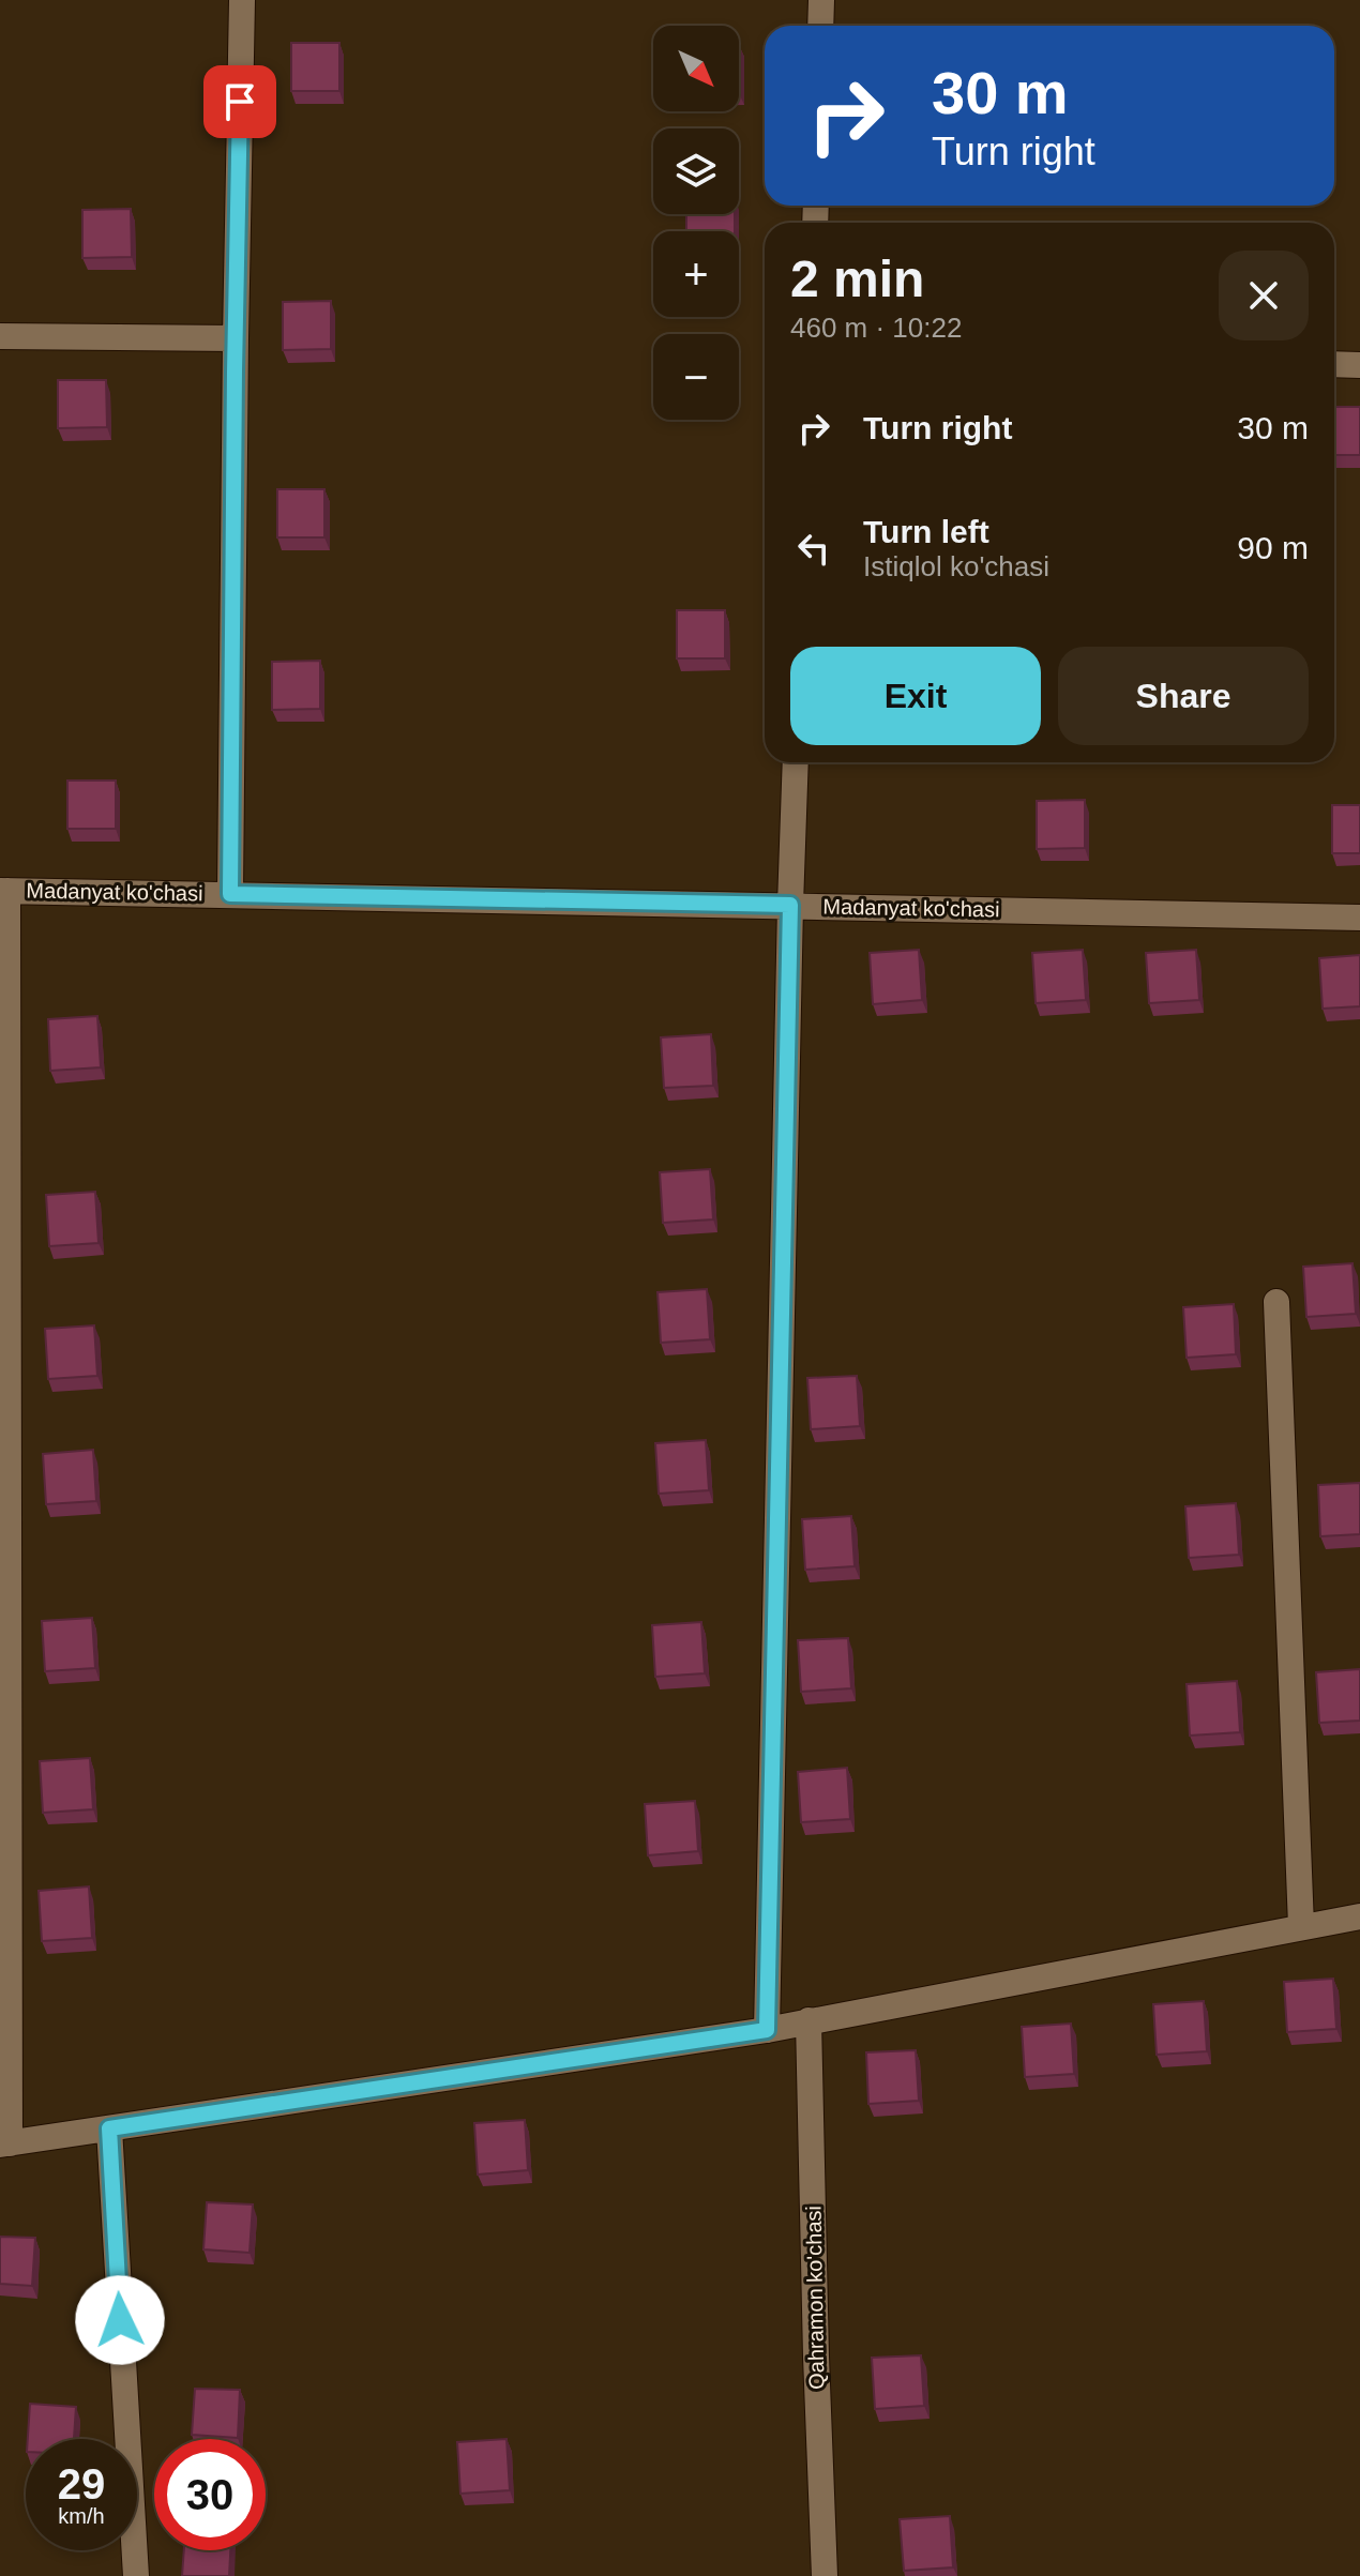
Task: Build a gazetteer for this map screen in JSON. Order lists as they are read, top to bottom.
{
  "streets": {
    "street": ["Madanyat ko'chasi", "Qahramon ko'chasi"]
  },
  "north": "bottom right",
  "page": {
    "map_buttons": ["+", "−"],
    "turn": ["30 m", "Turn right"],
    "heading": ["2 min", "460 m · 10:22"],
    "list": [
      {
        "name": "Turn right",
        "value": "30 m"
      },
      {
        "name": "Turn left",
        "note": "Istiqlol ko'chasi",
        "value": "90 m"
      }
    ],
    "buttons": ["Exit", "Share"],
    "speed": "29 km/h",
    "limit": "30"
  }
}
